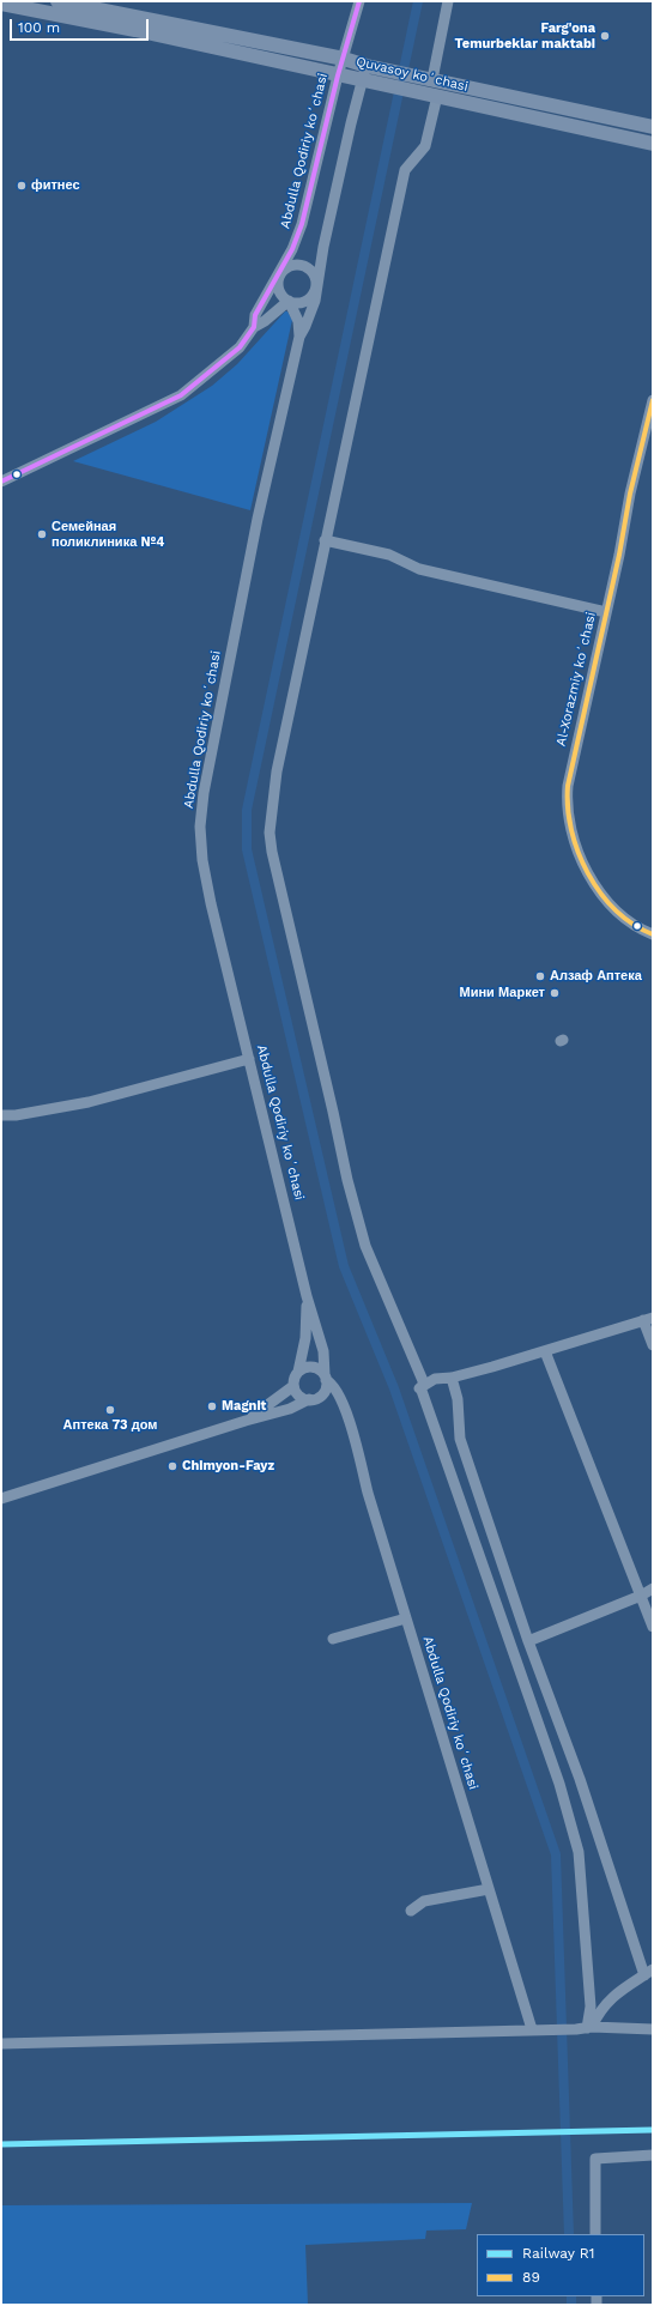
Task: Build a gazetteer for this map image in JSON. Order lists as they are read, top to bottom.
{
  "streets": {
    "main road": ["Quvasoy koʻchasi"],
    "street": ["Abdulla Qodiriy koʻchasi", "Al-Xorazmiy koʻchasi"]
  },
  "crossings": [
    ["Quvasoy koʻchasi", "Abdulla Qodiriy koʻchasi"]
  ],
  "places": [
    "Farg'ona Temurbeklar maktabi",
    "фитнес",
    "Семейная поликлиника №4",
    "Алзаф Аптека",
    "Мини Маркет",
    "Magnit",
    "Аптека 73 дом",
    "Chimyon-Fayz"
  ],
  "lines": ["transit line 89", "rail line R1"],
  "legend": ["Railway R1", "89"],
  "scale_bar": "100 m"
}
